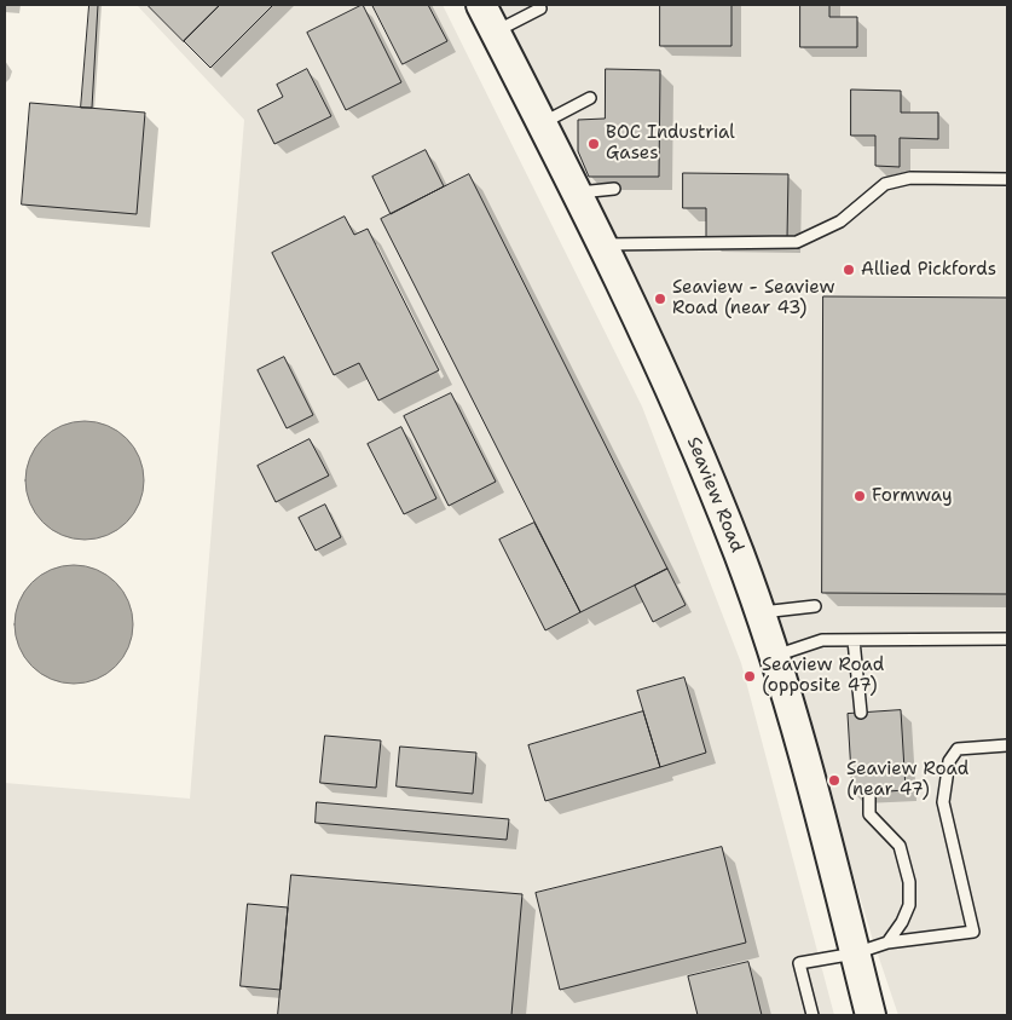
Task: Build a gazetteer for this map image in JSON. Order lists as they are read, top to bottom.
{
  "streets": {
    "main road": ["Seaview Road"]
  },
  "places": [
    "BOC Industrial Gases",
    "Allied Pickfords",
    "Seaview - Seaview Road (near 43)",
    "Formway",
    "Seaview Road (opposite 47)",
    "Seaview Road (near 47)"
  ]
}
